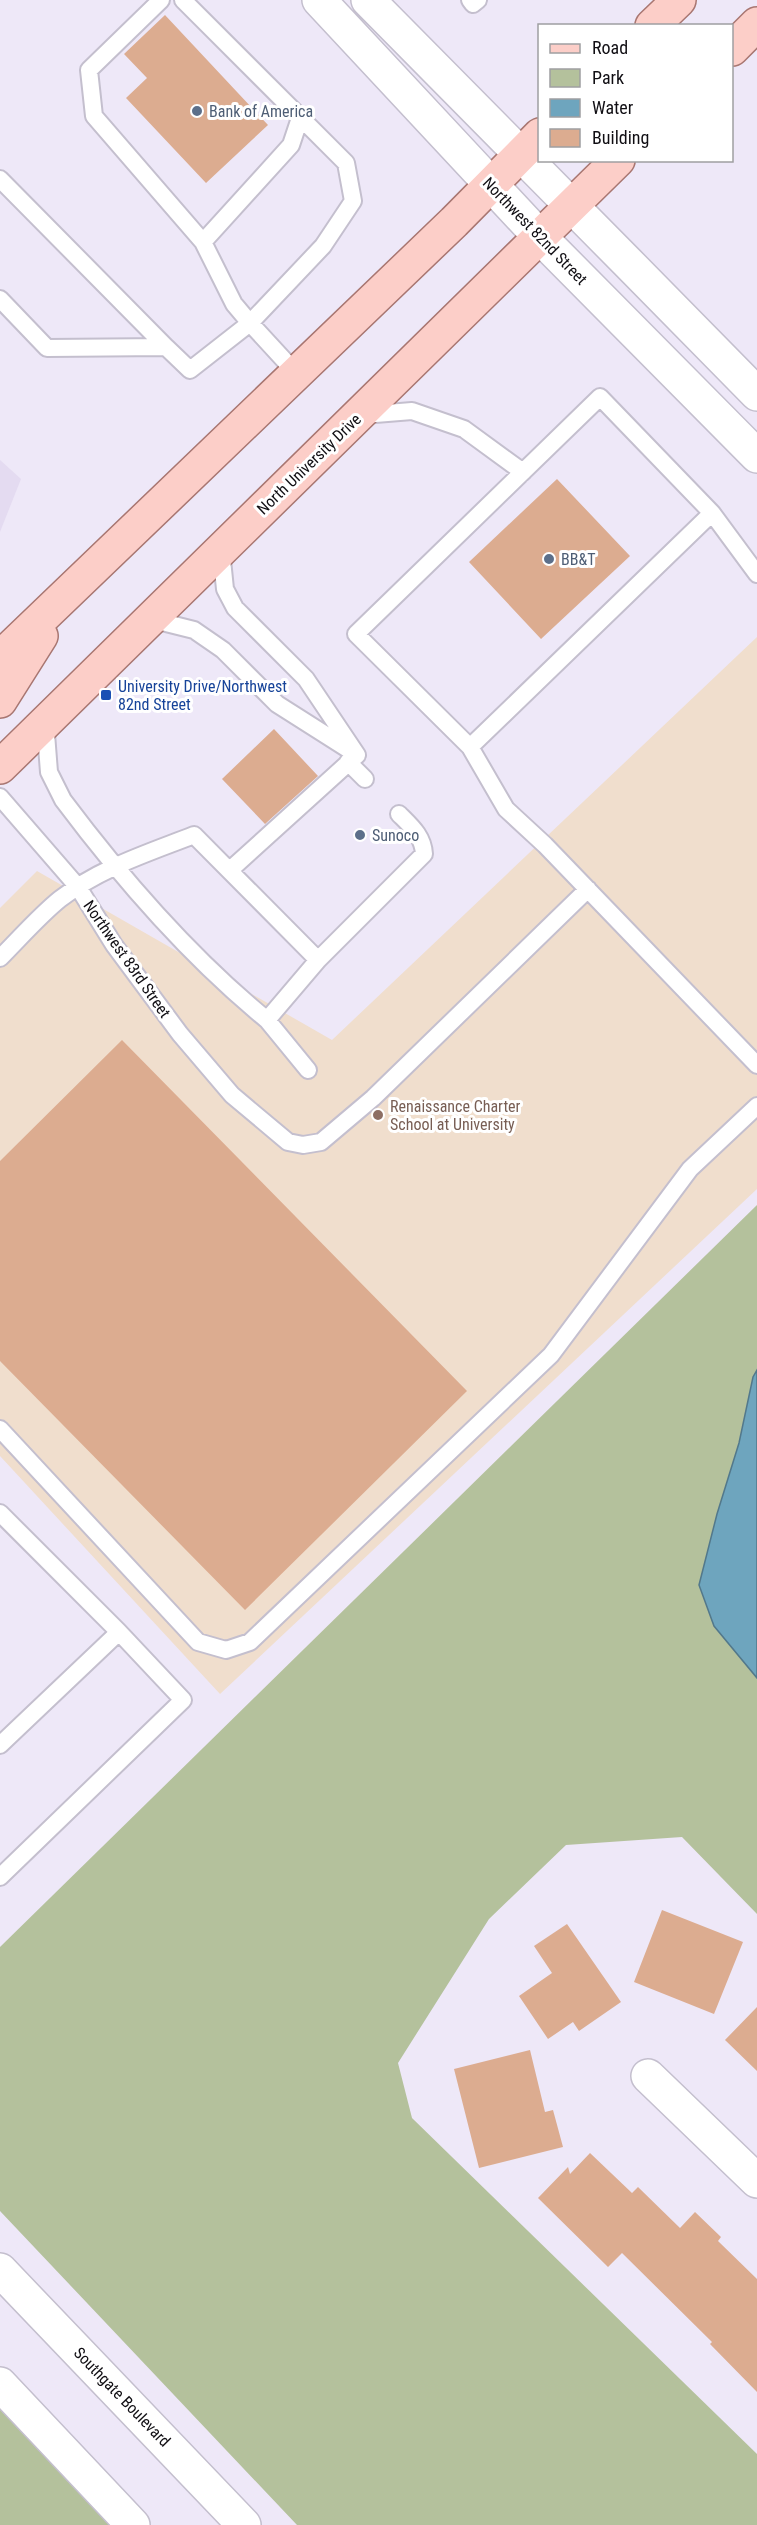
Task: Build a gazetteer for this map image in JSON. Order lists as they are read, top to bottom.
{
  "streets": {
    "main road": ["North University Drive"],
    "street": ["Northwest 82nd Street", "Southgate Boulevard"],
    "lane": ["Northwest 83rd Street"]
  },
  "crossings": [
    ["Northwest 82nd Street", "North University Drive"]
  ],
  "places": {
    "other": [
      "Bank of America",
      "BB&T",
      "Sunoco",
      "Renaissance Charter School at University"
    ],
    "transit": ["University Drive/Northwest 82nd Street"]
  },
  "legend": [
    "Road",
    "Park",
    "Water",
    "Building"
  ]
}
